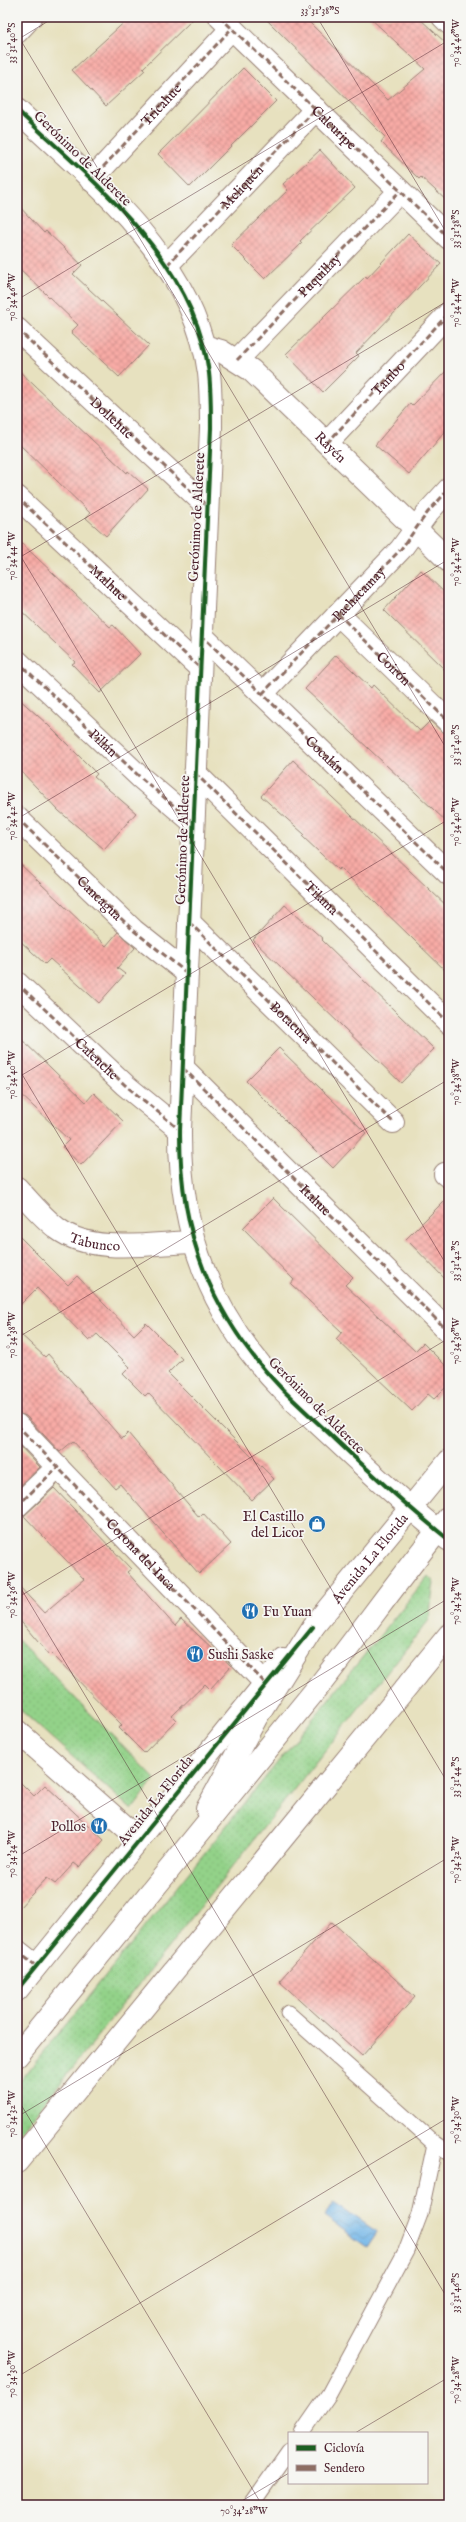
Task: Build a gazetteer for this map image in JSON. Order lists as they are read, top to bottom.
{
  "streets": {
    "street": [
      "Tricahue",
      "Calcuripe",
      "Gerónimo de Alderete",
      "Meliquén",
      "Puquillay",
      "Tambo",
      "Dollehue",
      "Rayén",
      "Malhue",
      "Pachacamay",
      "Coirón",
      "Pillán",
      "Cocalán",
      "Cancagua",
      "Tilama",
      "Botacura",
      "Caleuche",
      "Itahue",
      "Tabunco",
      "Corona del Inca",
      "Avenida La Florida"
    ]
  },
  "crossings": [
    ["Tricahue", "Calcuripe"],
    ["Tricahue", "Gerónimo de Alderete"],
    ["Calcuripe", "Meliquén"],
    ["Calcuripe", "Puquillay"],
    ["Gerónimo de Alderete", "Meliquén"],
    ["Gerónimo de Alderete", "Dollehue"],
    ["Gerónimo de Alderete", "Rayén"],
    ["Gerónimo de Alderete", "Malhue"],
    ["Gerónimo de Alderete", "Pillán"],
    ["Gerónimo de Alderete", "Cocalán"],
    ["Gerónimo de Alderete", "Cancagua"],
    ["Gerónimo de Alderete", "Tilama"],
    ["Gerónimo de Alderete", "Botacura"],
    ["Gerónimo de Alderete", "Caleuche"],
    ["Gerónimo de Alderete", "Itahue"],
    ["Gerónimo de Alderete", "Tabunco"],
    ["Gerónimo de Alderete", "Avenida La Florida"],
    ["Puquillay", "Rayén"],
    ["Tambo", "Rayén"],
    ["Rayén", "Pachacamay"],
    ["Pachacamay", "Coirón"],
    ["Pachacamay", "Cocalán"],
    ["Corona del Inca", "Avenida La Florida"]
  ],
  "places": {
    "shop": ["El Castillo del Licor"],
    "restaurant": ["Fu Yuan", "Sushi Saske", "Pollos"]
  },
  "legend": ["Ciclovía", "Sendero"],
  "coordinates": [
    "33°31'38\"S",
    "33°31'40\"S",
    "70°34'46\"W",
    "70°34'44\"W",
    "70°34'42\"W",
    "70°34'40\"W",
    "70°34'38\"W",
    "33°31'42\"S",
    "70°34'36\"W",
    "70°34'34\"W",
    "33°31'44\"S",
    "70°34'32\"W",
    "70°34'30\"W",
    "33°31'46\"S",
    "70°34'28\"W"
  ]
}
